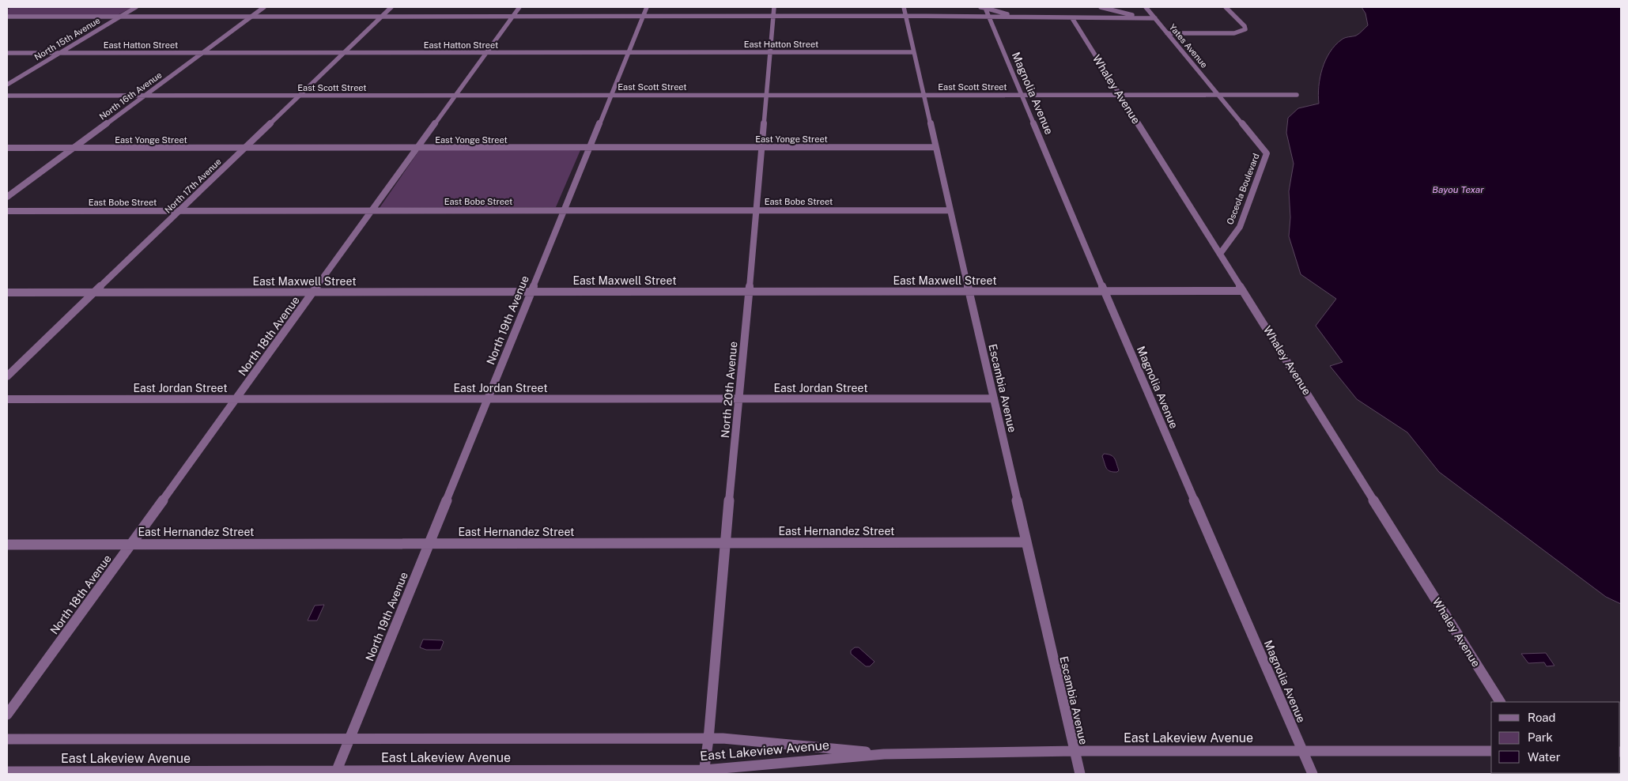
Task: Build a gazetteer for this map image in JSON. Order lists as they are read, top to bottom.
{
  "streets": {
    "street": [
      "North 15th Avenue",
      "East Hatton Street",
      "Yates Avenue",
      "East Scott Street",
      "Whaley Avenue",
      "Magnolia Avenue",
      "North 16th Avenue",
      "East Yonge Street",
      "North 17th Avenue",
      "Osceola Boulevard",
      "East Bobe Street",
      "East Maxwell Street",
      "North 19th Avenue",
      "North 18th Avenue",
      "East Jordan Street",
      "Escambia Avenue",
      "North 20th Avenue",
      "East Hernandez Street",
      "East Lakeview Avenue"
    ]
  },
  "crossings": [
    ["North 15th Avenue", "East Hatton Street"],
    ["East Hatton Street", "North 16th Avenue"],
    ["East Hatton Street", "North 17th Avenue"],
    ["East Hatton Street", "North 19th Avenue"],
    ["East Hatton Street", "North 18th Avenue"],
    ["East Hatton Street", "Escambia Avenue"],
    ["East Hatton Street", "North 20th Avenue"],
    ["Yates Avenue", "East Scott Street"],
    ["Yates Avenue", "Osceola Boulevard"],
    ["East Scott Street", "Whaley Avenue"],
    ["East Scott Street", "Magnolia Avenue"],
    ["East Scott Street", "North 16th Avenue"],
    ["East Scott Street", "North 17th Avenue"],
    ["East Scott Street", "Osceola Boulevard"],
    ["East Scott Street", "North 19th Avenue"],
    ["East Scott Street", "North 18th Avenue"],
    ["East Scott Street", "Escambia Avenue"],
    ["East Scott Street", "North 20th Avenue"],
    ["Whaley Avenue", "Osceola Boulevard"],
    ["Whaley Avenue", "East Maxwell Street"],
    ["Magnolia Avenue", "East Maxwell Street"],
    ["Magnolia Avenue", "East Lakeview Avenue"],
    ["North 16th Avenue", "East Yonge Street"],
    ["East Yonge Street", "North 17th Avenue"],
    ["East Yonge Street", "North 19th Avenue"],
    ["East Yonge Street", "North 18th Avenue"],
    ["East Yonge Street", "Escambia Avenue"],
    ["East Yonge Street", "North 20th Avenue"],
    ["North 17th Avenue", "East Bobe Street"],
    ["North 17th Avenue", "East Maxwell Street"],
    ["East Bobe Street", "North 19th Avenue"],
    ["East Bobe Street", "North 18th Avenue"],
    ["East Bobe Street", "Escambia Avenue"],
    ["East Bobe Street", "North 20th Avenue"],
    ["East Maxwell Street", "North 19th Avenue"],
    ["East Maxwell Street", "North 18th Avenue"],
    ["East Maxwell Street", "Escambia Avenue"],
    ["East Maxwell Street", "North 20th Avenue"],
    ["North 19th Avenue", "East Jordan Street"],
    ["North 19th Avenue", "East Hernandez Street"],
    ["North 19th Avenue", "East Lakeview Avenue"],
    ["North 18th Avenue", "East Jordan Street"],
    ["North 18th Avenue", "East Hernandez Street"],
    ["East Jordan Street", "Escambia Avenue"],
    ["East Jordan Street", "North 20th Avenue"],
    ["Escambia Avenue", "East Hernandez Street"],
    ["Escambia Avenue", "East Lakeview Avenue"],
    ["North 20th Avenue", "East Hernandez Street"],
    ["North 20th Avenue", "East Lakeview Avenue"]
  ],
  "water": ["Bayou Texar"],
  "legend": ["Road", "Park", "Water"]
}
